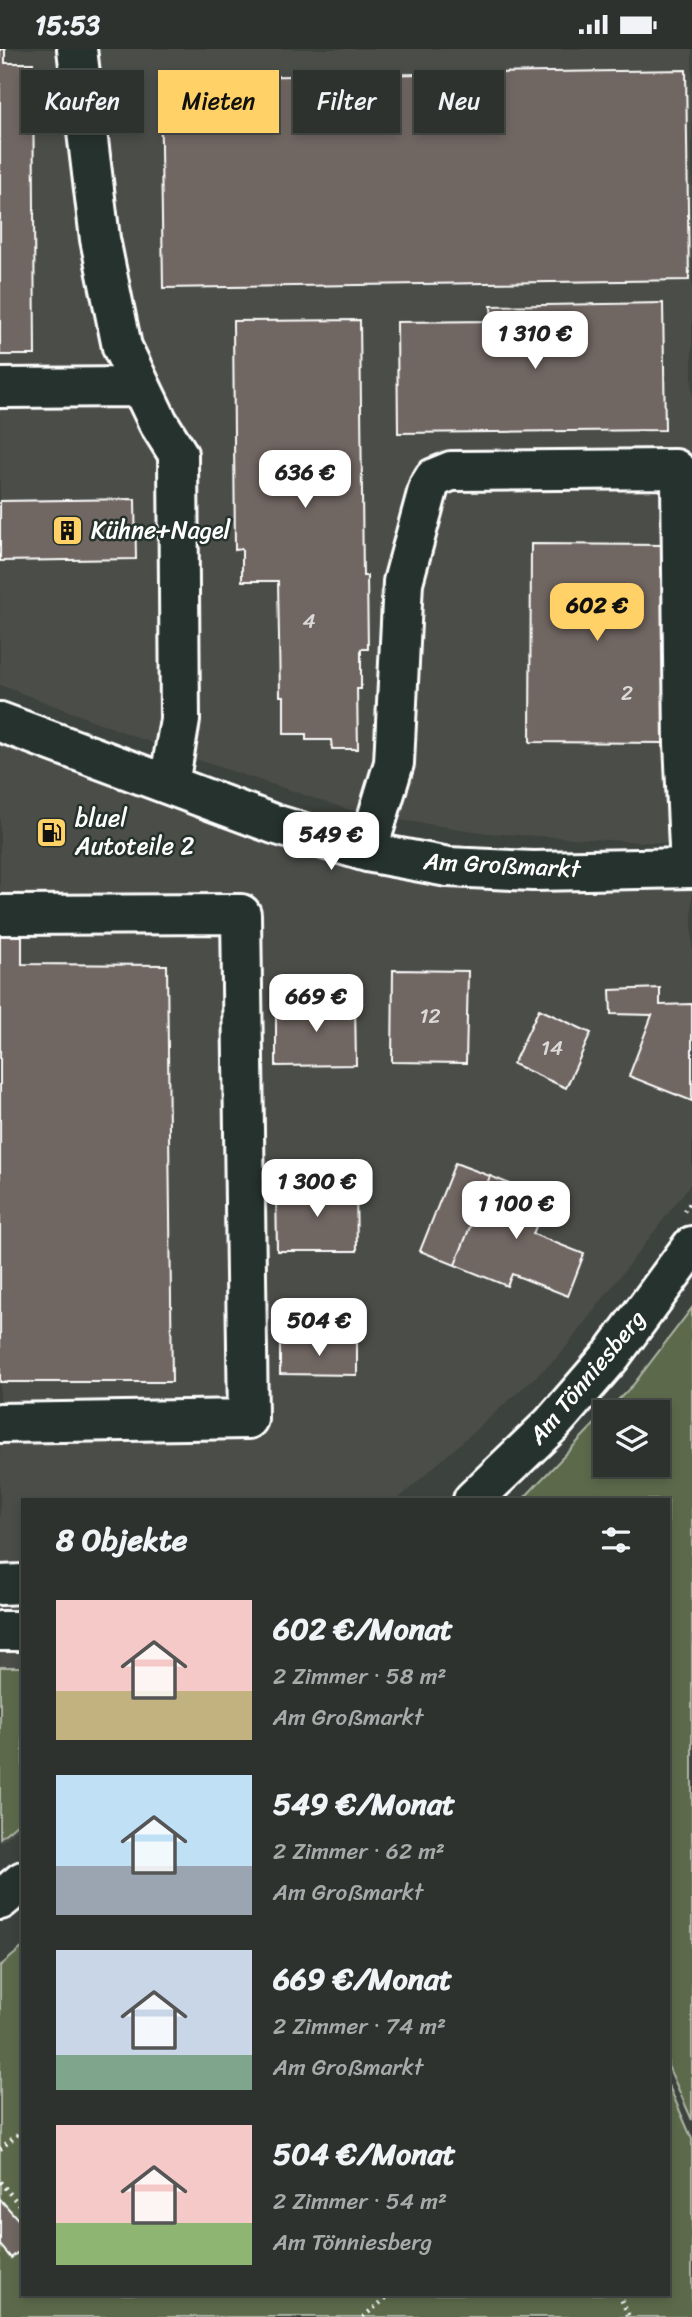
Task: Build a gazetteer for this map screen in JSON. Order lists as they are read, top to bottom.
{
  "streets": {
    "street": ["Am Großmarkt", "Am Tönniesberg"]
  },
  "places": {
    "building": ["Kühne+Nagel"],
    "fuel station": ["bluel Autoteile 2"]
  },
  "house_numbers": [
    "4",
    "2",
    "12",
    "14"
  ],
  "page": {
    "status": "15:53",
    "chip": [
      "Kaufen",
      "Mieten",
      "Filter",
      "Neu"
    ],
    "price": [
      "1 310 €",
      "636 €",
      "602 €",
      "549 €",
      "669 €",
      "1 300 €",
      "1 100 €",
      "504 €"
    ],
    "heading": "8 Objekte",
    "list": [
      {
        "name": "602 €/Monat",
        "note": "2 Zimmer · 58 m² · Am Großmarkt"
      },
      {
        "name": "549 €/Monat",
        "note": "2 Zimmer · 62 m² · Am Großmarkt"
      },
      {
        "name": "669 €/Monat",
        "note": "2 Zimmer · 74 m² · Am Großmarkt"
      },
      {
        "name": "504 €/Monat",
        "note": "2 Zimmer · 54 m² · Am Tönniesberg"
      }
    ]
  }
}
